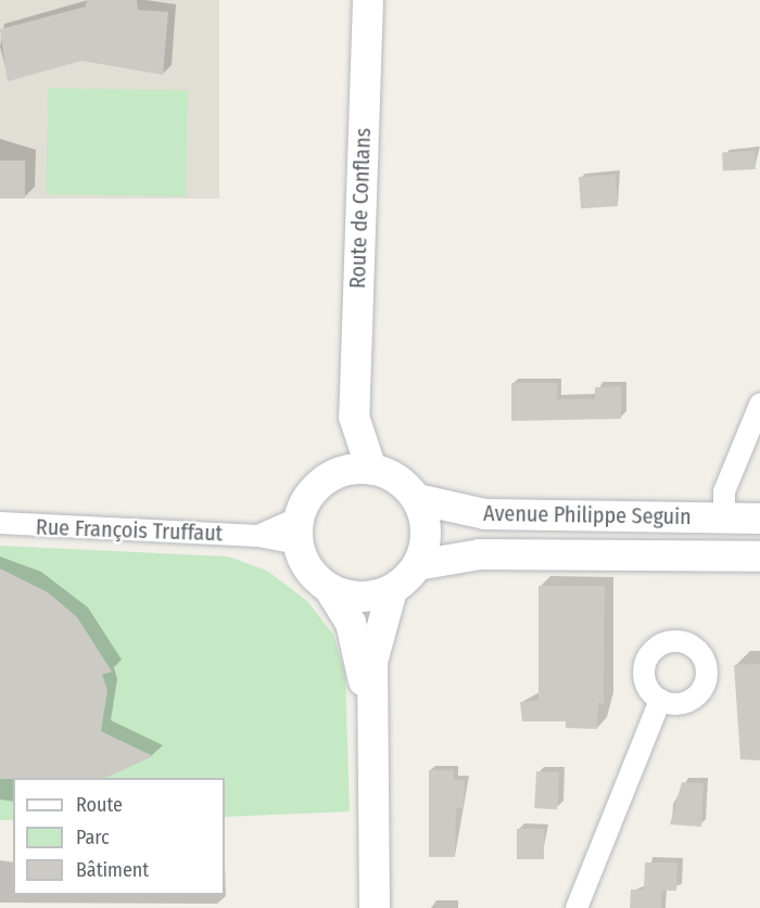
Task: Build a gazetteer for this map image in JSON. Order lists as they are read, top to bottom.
{
  "streets": {
    "main road": ["Route de Conflans", "Avenue Philippe Seguin"],
    "street": ["Rue François Truffaut"]
  },
  "crossings": [
    ["Route de Conflans", "Avenue Philippe Seguin"],
    ["Route de Conflans", "Rue François Truffaut"],
    ["Avenue Philippe Seguin", "Rue François Truffaut"]
  ],
  "legend": ["Route", "Parc", "Bâtiment"]
}
